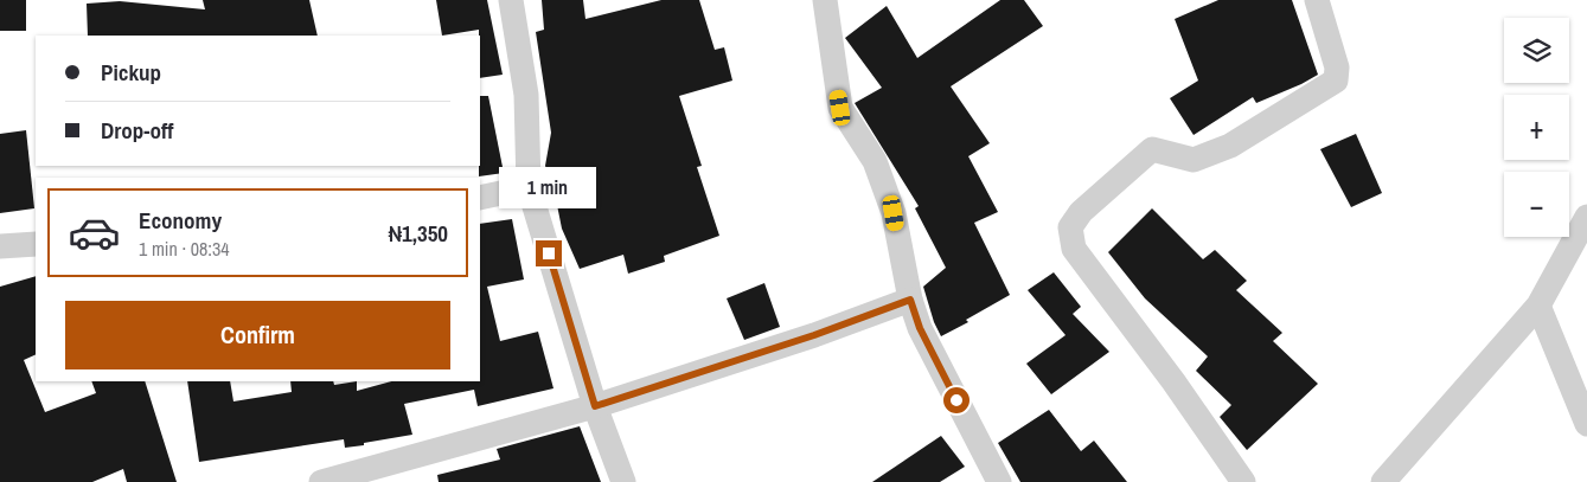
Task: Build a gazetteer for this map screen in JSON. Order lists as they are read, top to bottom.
{
  "page": {
    "map_buttons": ["+", "−"],
    "banner": ["Pickup", "Drop-off"],
    "bubble": "1 min",
    "list": [
      {
        "name": "Economy",
        "note": "1 min · 08:34",
        "value": "₦1,350"
      }
    ],
    "buttons": "Confirm"
  }
}
